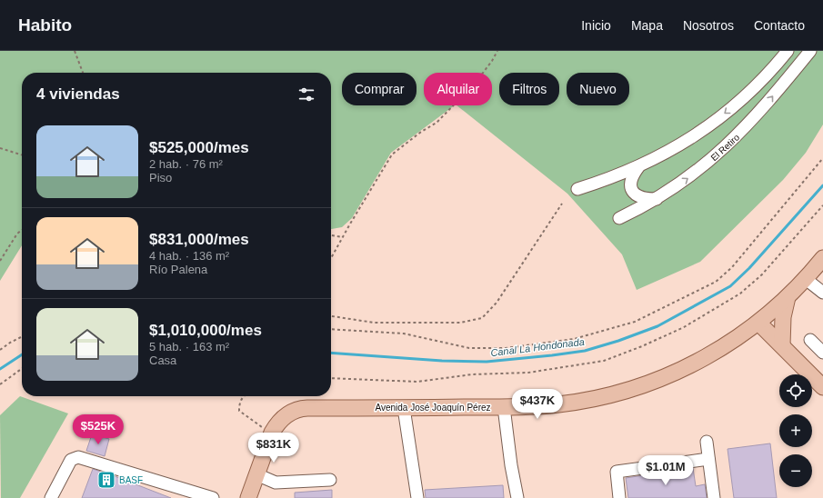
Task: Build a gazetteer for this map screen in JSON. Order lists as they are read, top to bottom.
{
  "streets": {
    "main road": ["Avenida José Joaquín Pérez"],
    "street": ["El Retiro"]
  },
  "water": ["Canal La Hondonada"],
  "places": {
    "building": ["BASF"]
  },
  "page": {
    "header": "Habito",
    "nav": [
      "Inicio",
      "Mapa",
      "Nosotros",
      "Contacto"
    ],
    "chip": [
      "Comprar",
      "Alquilar",
      "Filtros",
      "Nuevo"
    ],
    "heading": "4 viviendas",
    "list": [
      {
        "name": "$525,000/mes",
        "note": "2 hab. · 76 m² · Piso"
      },
      {
        "name": "$831,000/mes",
        "note": "4 hab. · 136 m² · Río Palena"
      },
      {
        "name": "$1,010,000/mes",
        "note": "5 hab. · 163 m² · Casa"
      }
    ],
    "map_buttons": ["+", "−"],
    "price": [
      "$437K",
      "$525K",
      "$831K",
      "$1.01M"
    ]
  }
}
